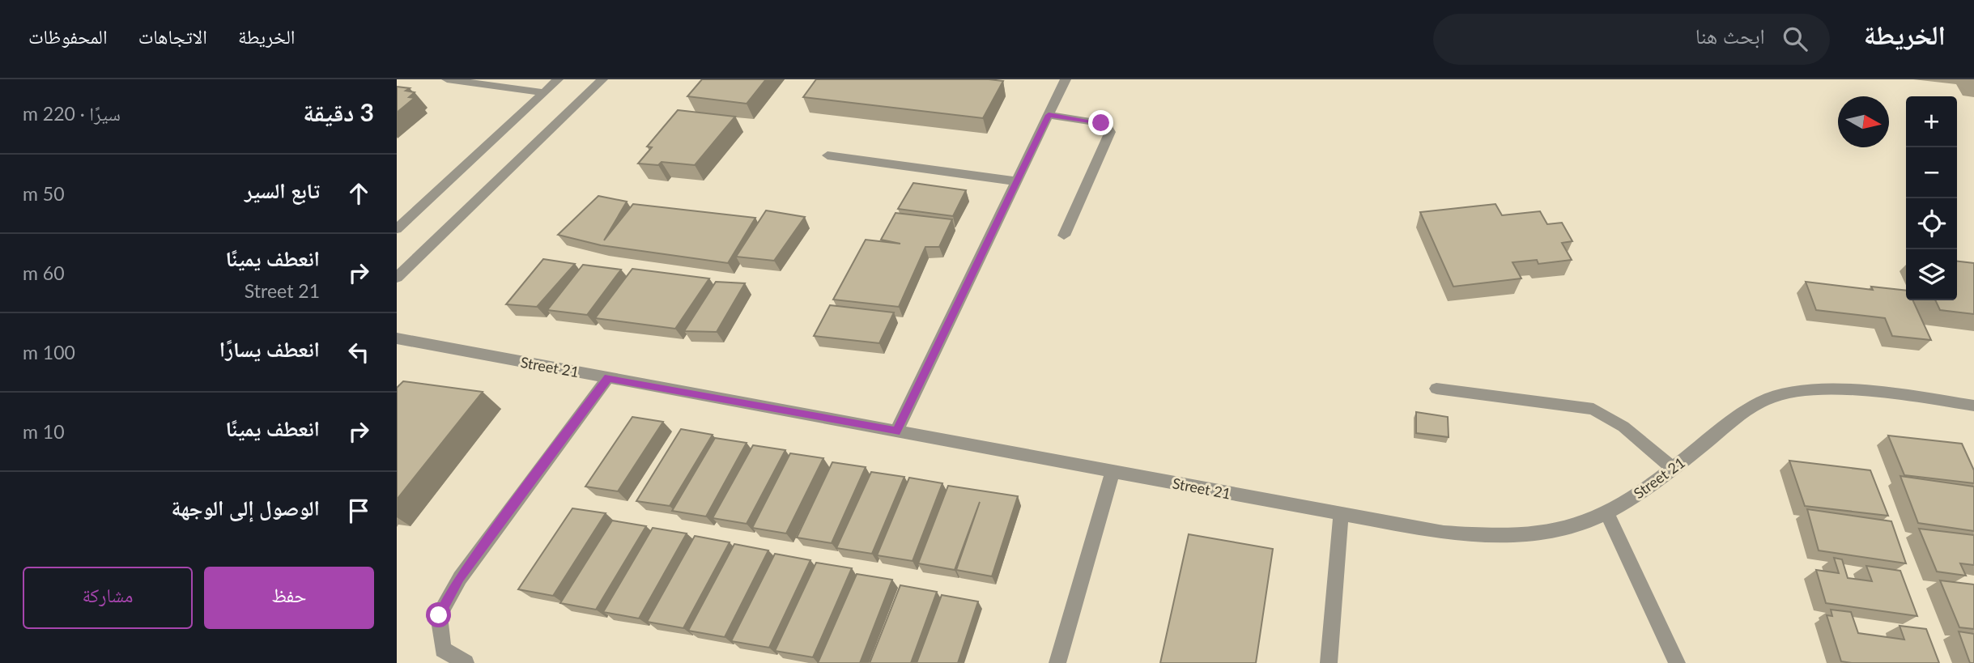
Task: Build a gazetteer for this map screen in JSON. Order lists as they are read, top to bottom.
{
  "streets": {
    "street": ["Street 21"]
  },
  "north": "right",
  "page": {
    "header": "الخريطة",
    "search": "ابحث هنا",
    "nav": ["الخريطة", "الاتجاهات", "المحفوظات"],
    "heading": ["3 دقيقة", "سيرًا · 220 m"],
    "map_buttons": ["+", "−"],
    "list": [
      ["تابع السير", "50 m"],
      ["انعطف يمينًا", "Street 21", "60 m"],
      ["انعطف يسارًا", "100 m"],
      ["انعطف يمينًا", "10 m"],
      "الوصول إلى الوجهة"
    ],
    "buttons": ["حفظ", "مشاركة"]
  }
}
